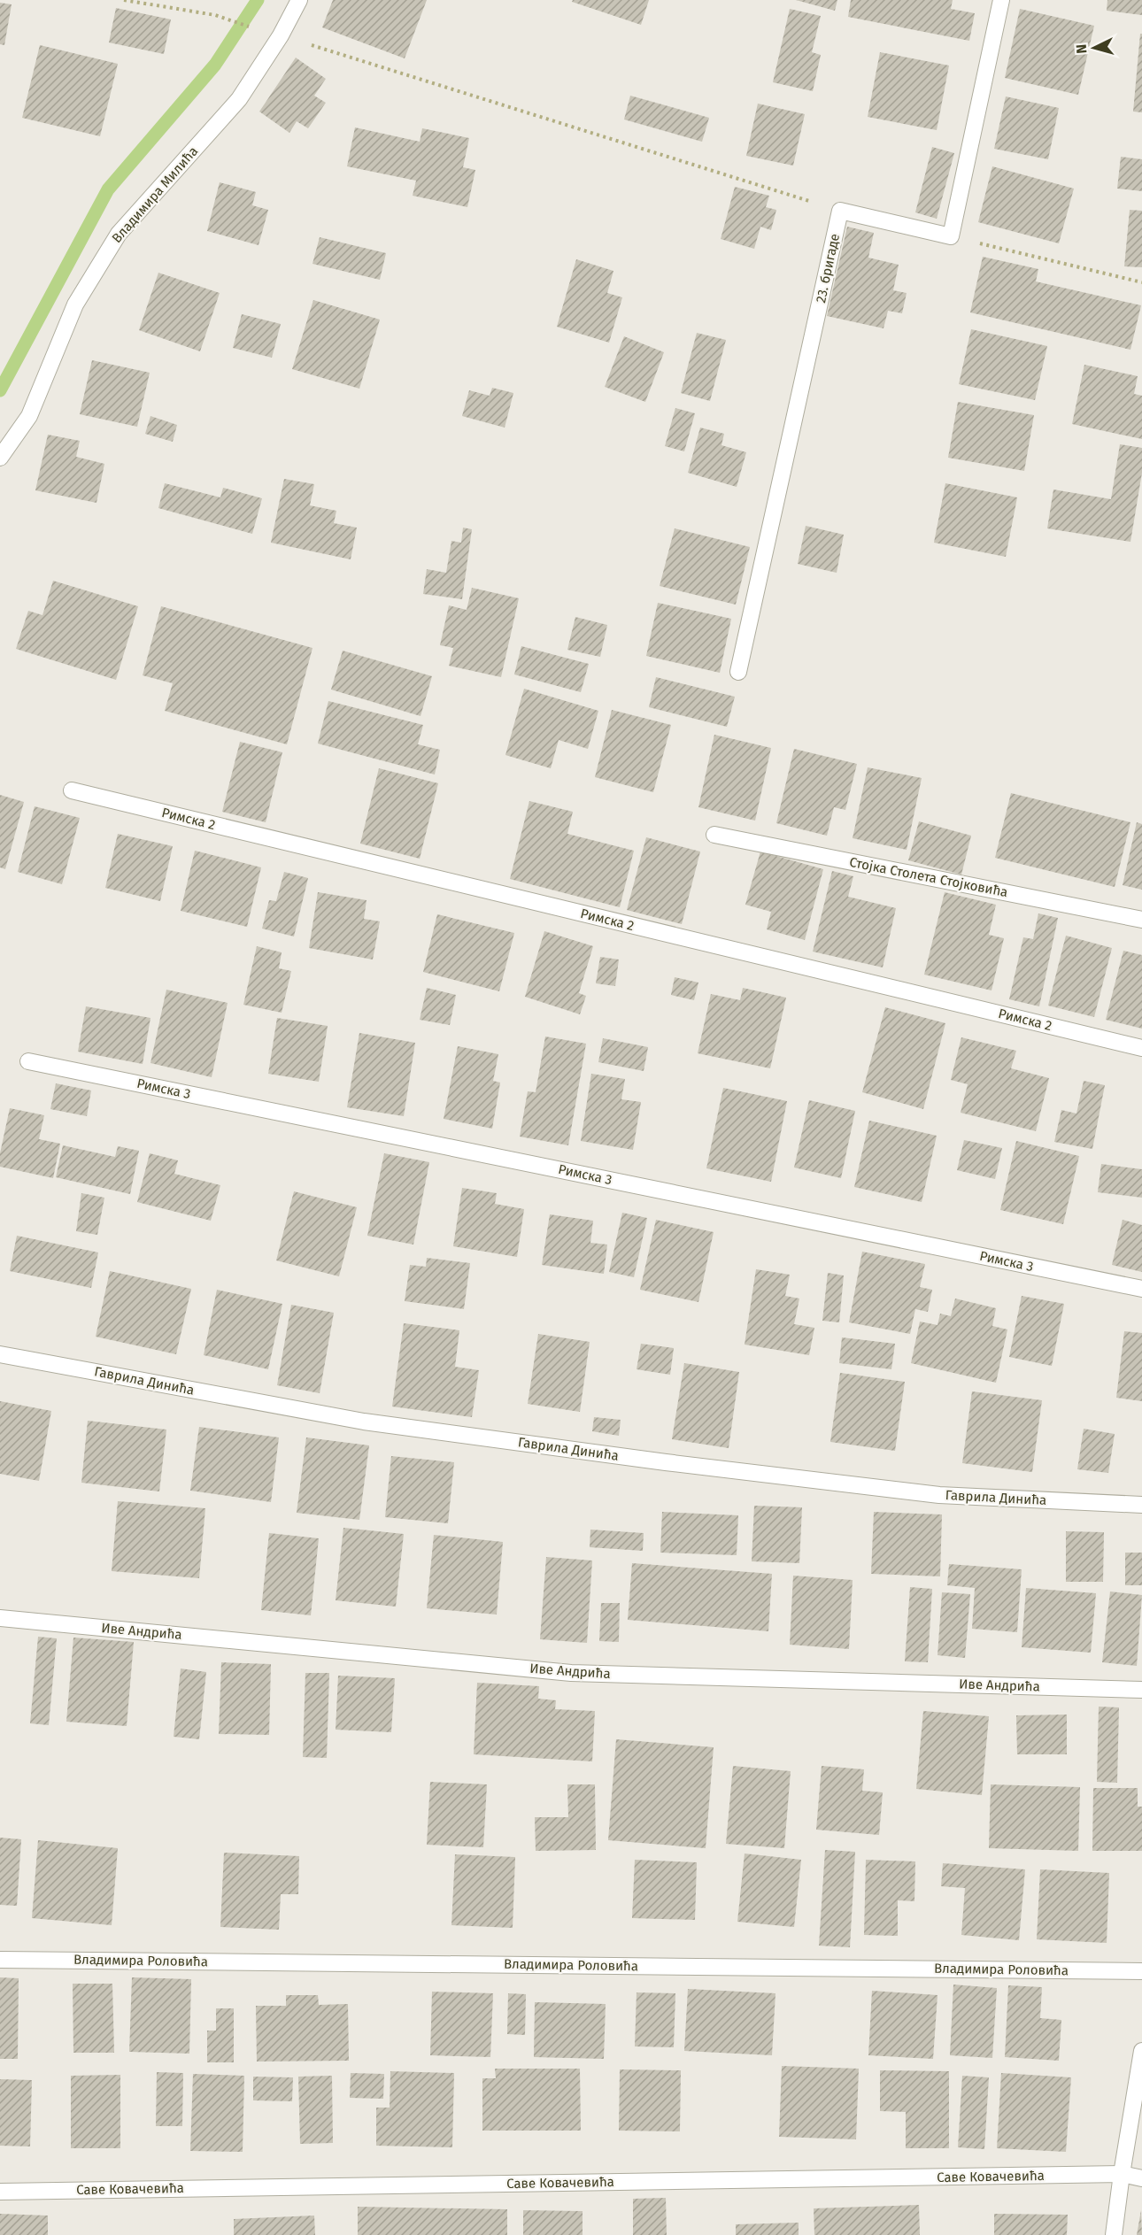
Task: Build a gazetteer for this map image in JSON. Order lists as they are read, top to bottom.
{
  "streets": {
    "street": [
      "Владимира Милића",
      "23. бригаде",
      "Римска 2",
      "Стојка Столета Стојковића",
      "Римска 3",
      "Гаврила Динића",
      "Иве Андрића",
      "Владимира Роловића",
      "Саве Ковачевића"
    ]
  },
  "north": "left"
}
